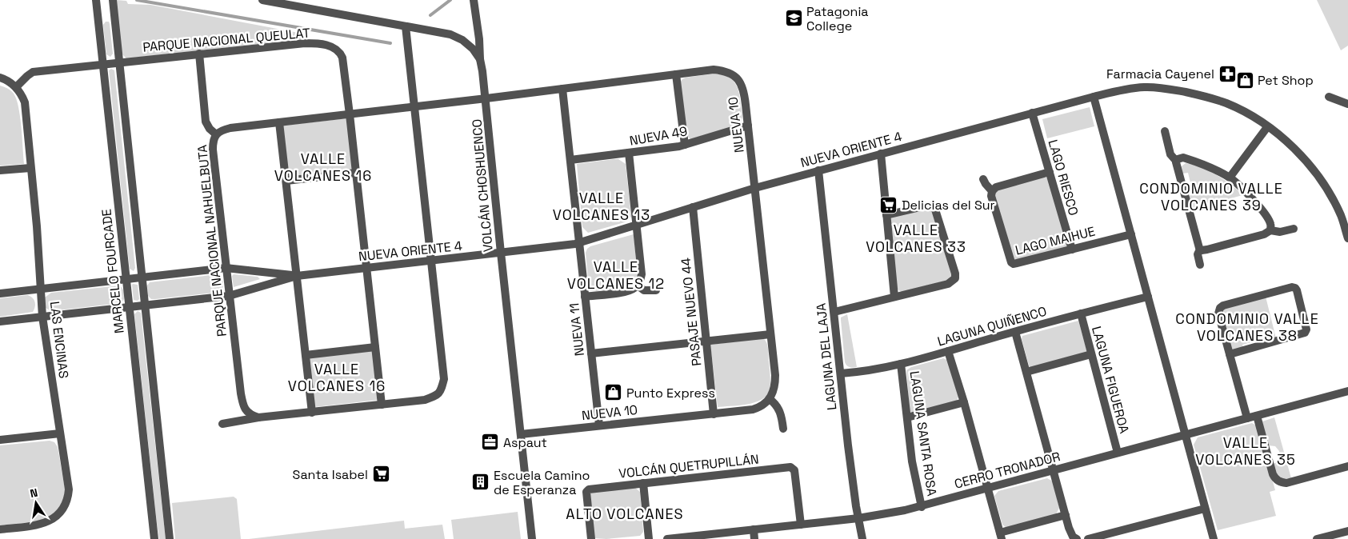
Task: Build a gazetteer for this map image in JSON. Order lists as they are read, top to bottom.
{
  "streets": {
    "street": [
      "PARQUE NACIONAL QUEULAT",
      "NUEVA 10",
      "NUEVA 49",
      "NUEVA ORIENTE 4",
      "LAGO RIESCO",
      "VOLCÁN CHOSHUENCO",
      "PARQUE NACIONAL NAHUELBUTA",
      "LAGO MAIHUE",
      "MARCELO FOURCADE",
      "PASAJE NUEVO 44",
      "LAGUNA QUIÑENCO",
      "NUEVA 11",
      "LAS ENCINAS",
      "LAGUNA DEL LAJA",
      "LAGUNA FIGUEROA",
      "LAGUNA SANTA ROSA",
      "VOLCÁN QUETRUPILLÁN",
      "CERRO TRONADOR"
    ]
  },
  "crossings": [
    ["PARQUE NACIONAL QUEULAT", "NUEVA ORIENTE 4"],
    ["PARQUE NACIONAL QUEULAT", "PARQUE NACIONAL NAHUELBUTA"],
    ["PARQUE NACIONAL QUEULAT", "MARCELO FOURCADE"],
    ["PARQUE NACIONAL QUEULAT", "LAS ENCINAS"],
    ["NUEVA 10", "NUEVA 49"],
    ["NUEVA 10", "NUEVA ORIENTE 4"],
    ["NUEVA 10", "VOLCÁN CHOSHUENCO"],
    ["NUEVA 10", "PARQUE NACIONAL NAHUELBUTA"],
    ["NUEVA 10", "PASAJE NUEVO 44"],
    ["NUEVA 10", "NUEVA 11"],
    ["NUEVA 49", "NUEVA 11"],
    ["NUEVA ORIENTE 4", "LAGO RIESCO"],
    ["NUEVA ORIENTE 4", "VOLCÁN CHOSHUENCO"],
    ["NUEVA ORIENTE 4", "PASAJE NUEVO 44"],
    ["NUEVA ORIENTE 4", "NUEVA 11"],
    ["NUEVA ORIENTE 4", "LAGUNA DEL LAJA"],
    ["LAGO RIESCO", "LAGO MAIHUE"],
    ["VOLCÁN CHOSHUENCO", "PARQUE NACIONAL NAHUELBUTA"],
    ["LAGUNA QUIÑENCO", "LAGUNA DEL LAJA"],
    ["LAGUNA QUIÑENCO", "LAGUNA FIGUEROA"],
    ["LAGUNA QUIÑENCO", "LAGUNA SANTA ROSA"],
    ["LAGUNA DEL LAJA", "CERRO TRONADOR"],
    ["LAGUNA FIGUEROA", "CERRO TRONADOR"],
    ["LAGUNA SANTA ROSA", "CERRO TRONADOR"],
    ["VOLCÁN QUETRUPILLÁN", "CERRO TRONADOR"]
  ],
  "districts": [
    "VALLE VOLCANES 16",
    "CONDOMINIO VALLE VOLCANES 39",
    "VALLE VOLCANES 13",
    "VALLE VOLCANES 33",
    "VALLE VOLCANES 12",
    "CONDOMINIO VALLE VOLCANES 38",
    "VALLE VOLCANES 16",
    "VALLE VOLCANES 35",
    "ALTO VOLCANES"
  ],
  "places": {
    "school or university": ["Patagonia College"],
    "pharmacy": ["Farmacia Cayenel"],
    "shop": ["Pet Shop", "Punto Express"],
    "supermarket": ["Delicias del Sur", "Santa Isabel"],
    "office": ["Aspaut"],
    "building": ["Escuela Camino de Esperanza"]
  },
  "north": "top"
}
